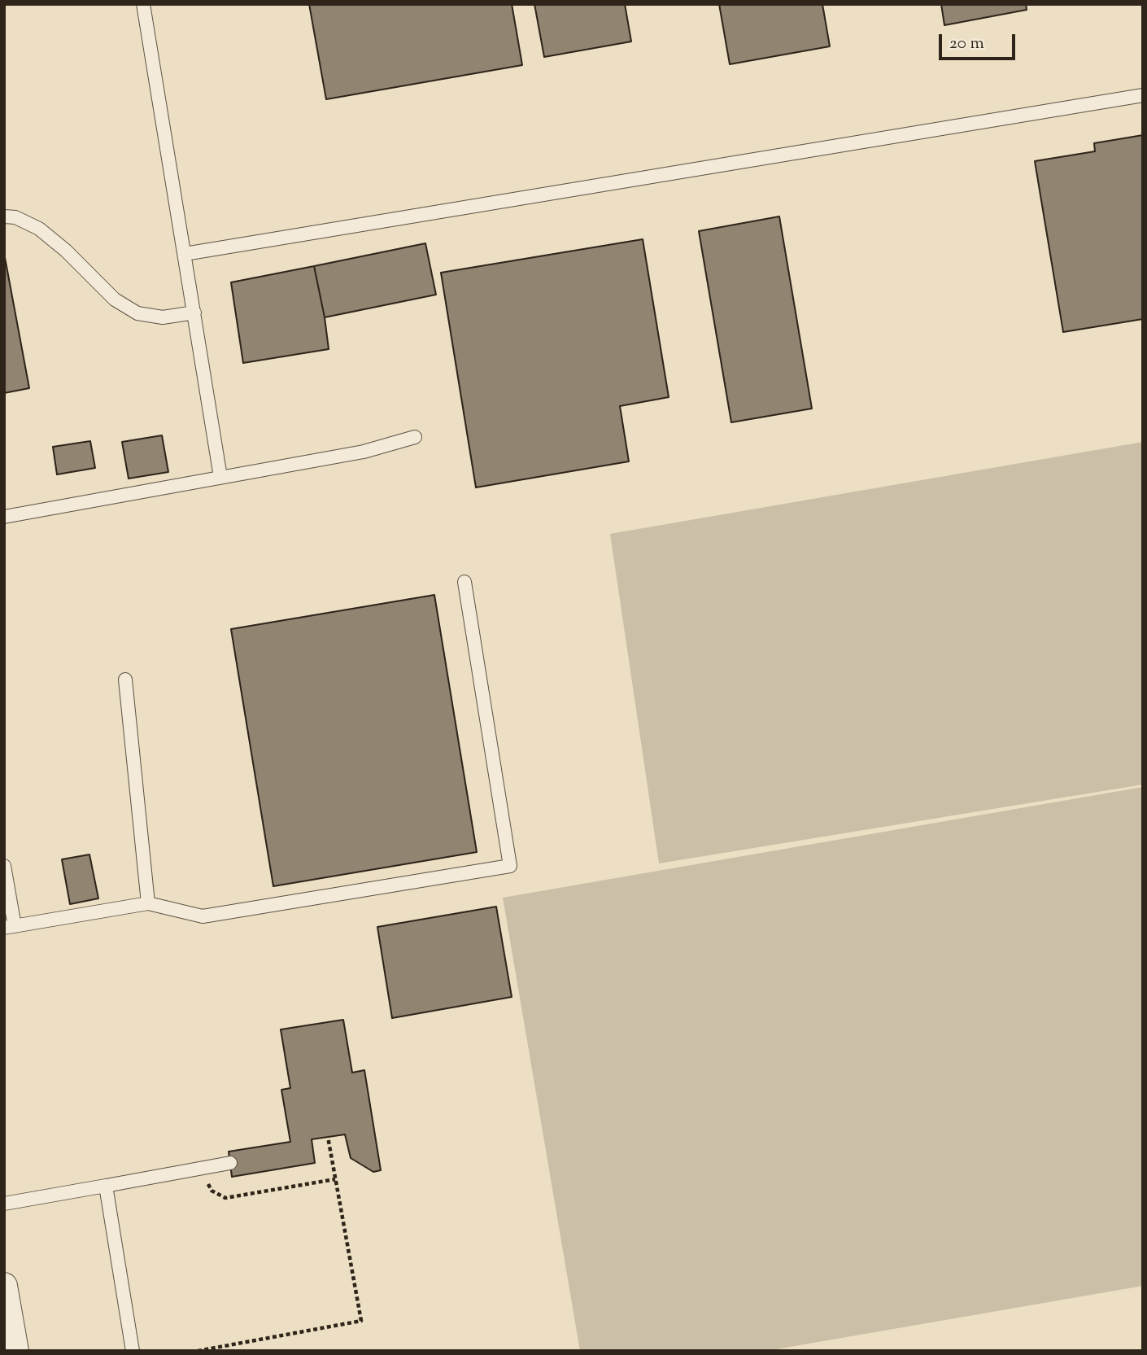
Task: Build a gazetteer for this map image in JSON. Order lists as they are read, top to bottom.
{
  "scale_bar": "20 m"
}
